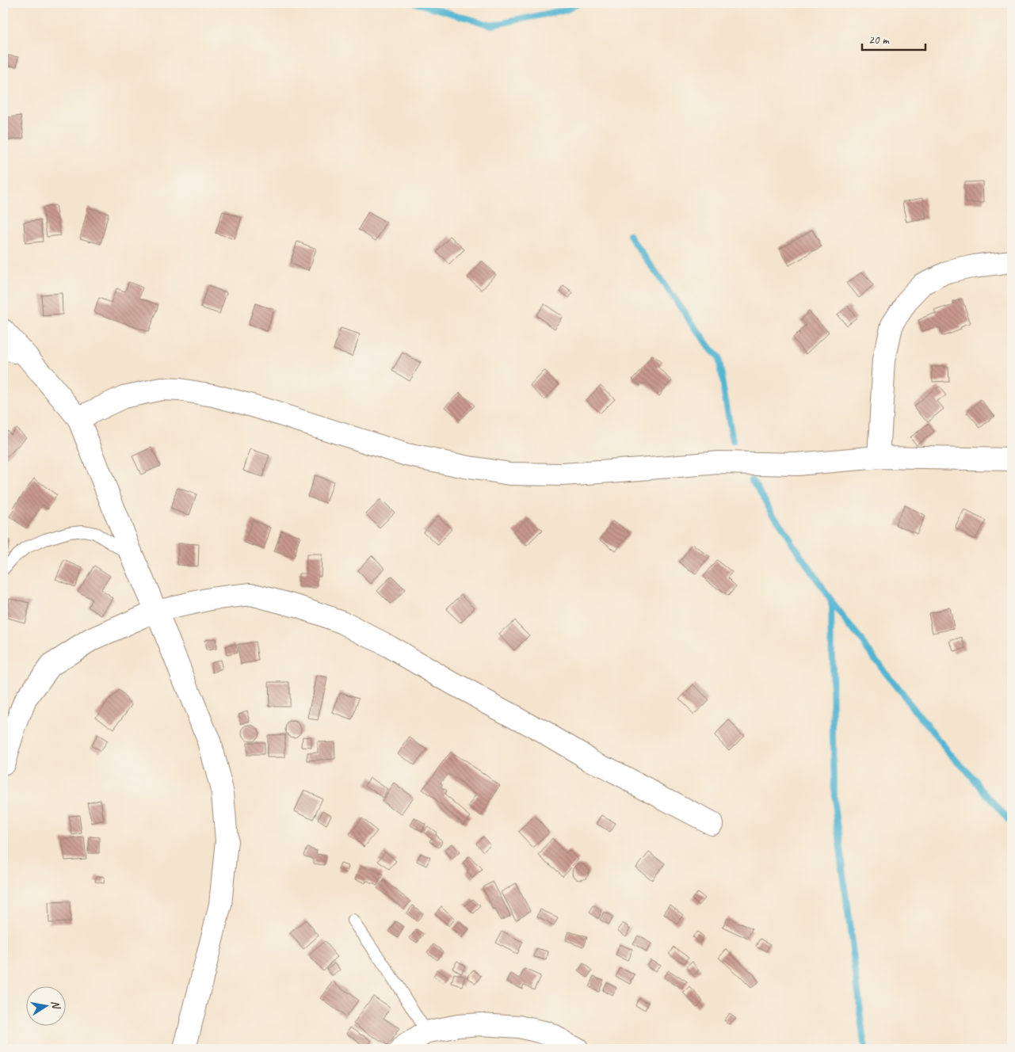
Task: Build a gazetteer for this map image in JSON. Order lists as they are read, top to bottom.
{
  "scale_bar": "20 m",
  "north": "right"
}
